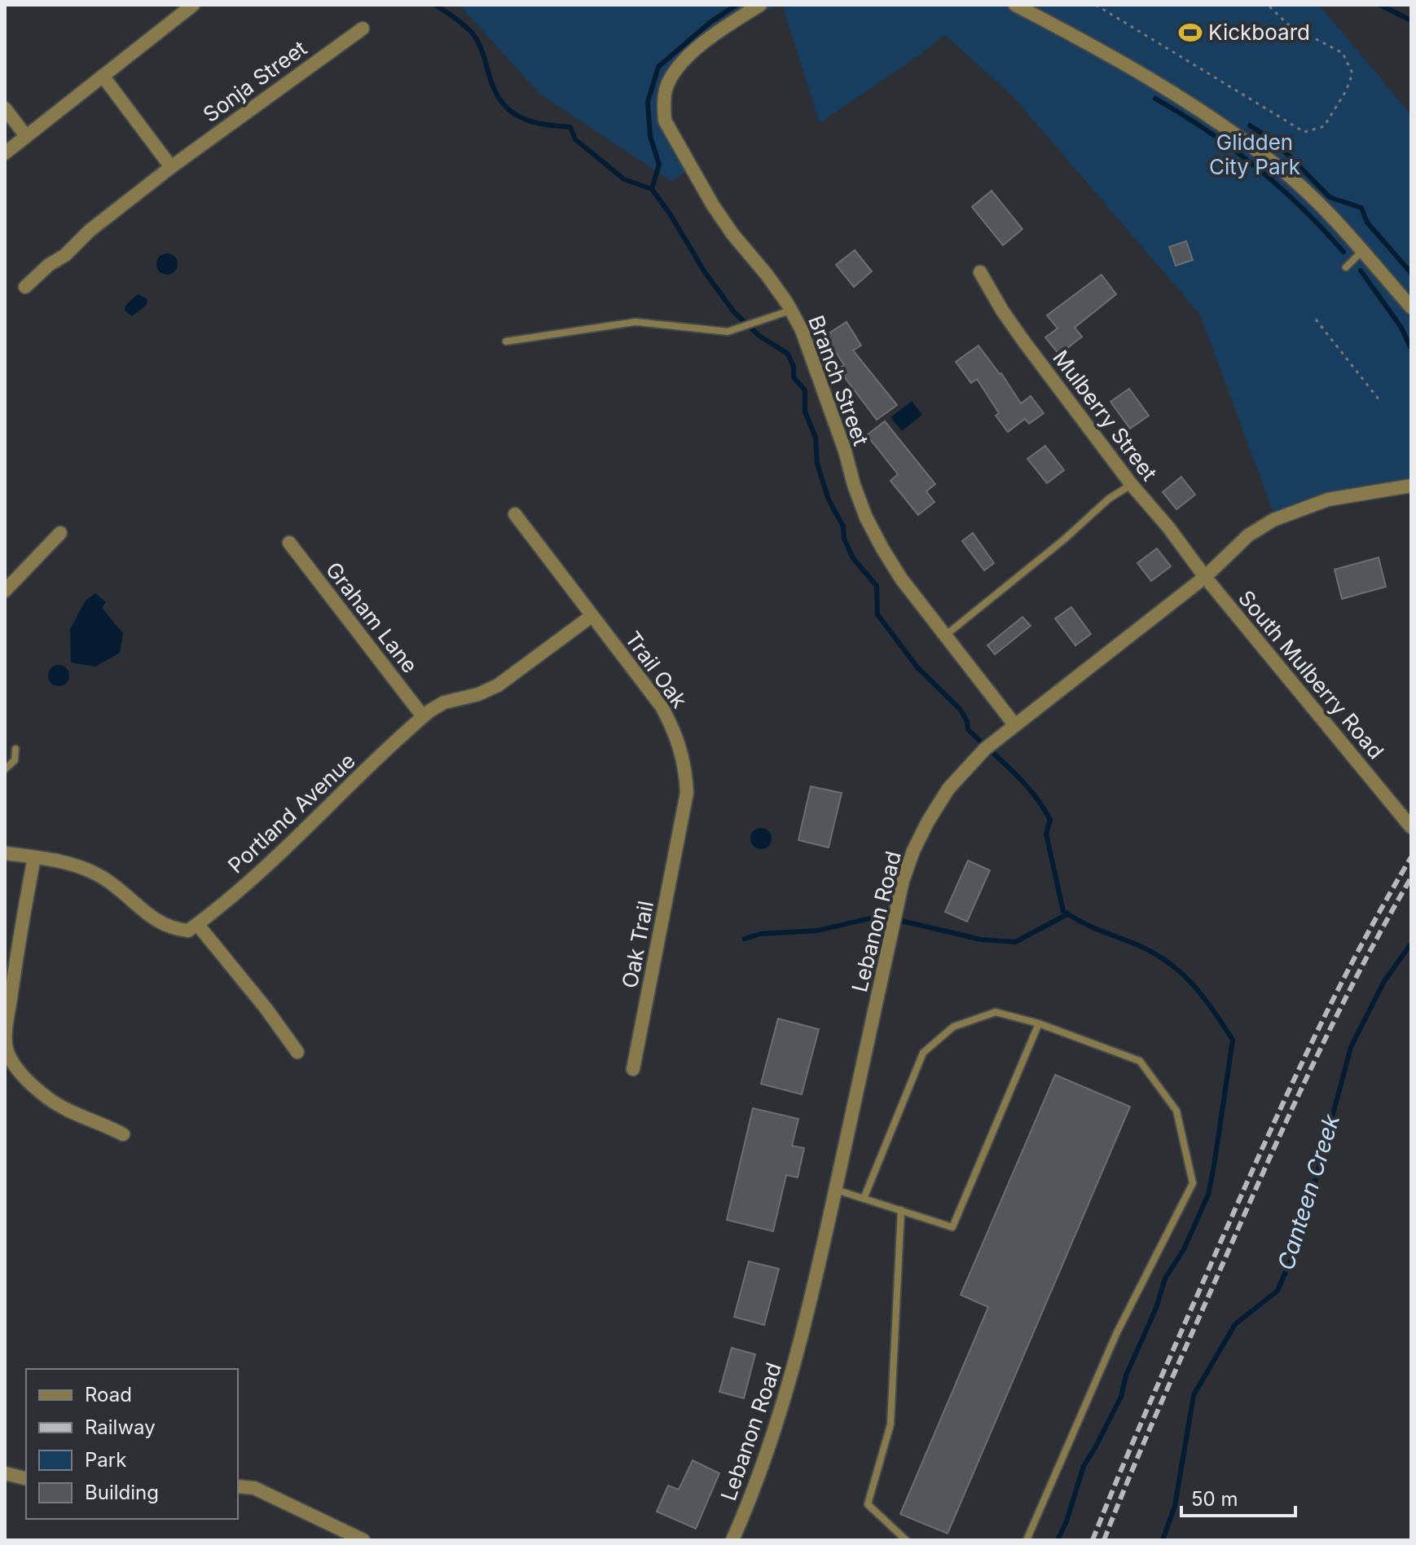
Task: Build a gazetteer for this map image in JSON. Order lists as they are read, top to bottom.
{
  "streets": {
    "street": [
      "Sonja Street",
      "Branch Street",
      "Mulberry Street",
      "Graham Lane",
      "Trail Oak",
      "South Mulberry Road",
      "Portland Avenue",
      "Lebanon Road",
      "Oak Trail"
    ]
  },
  "crossings": [
    ["Branch Street", "Lebanon Road"],
    ["Mulberry Street", "South Mulberry Road"],
    ["Mulberry Street", "Lebanon Road"],
    ["Graham Lane", "Portland Avenue"],
    ["Trail Oak", "Portland Avenue"],
    ["Trail Oak", "Oak Trail"],
    ["South Mulberry Road", "Lebanon Road"]
  ],
  "water": ["Canteen Creek"],
  "parks": ["Glidden City Park"],
  "places": {
    "sports": ["Kickboard"]
  },
  "legend": [
    "Road",
    "Railway",
    "Park",
    "Building"
  ],
  "scale_bar": "50 m"
}
